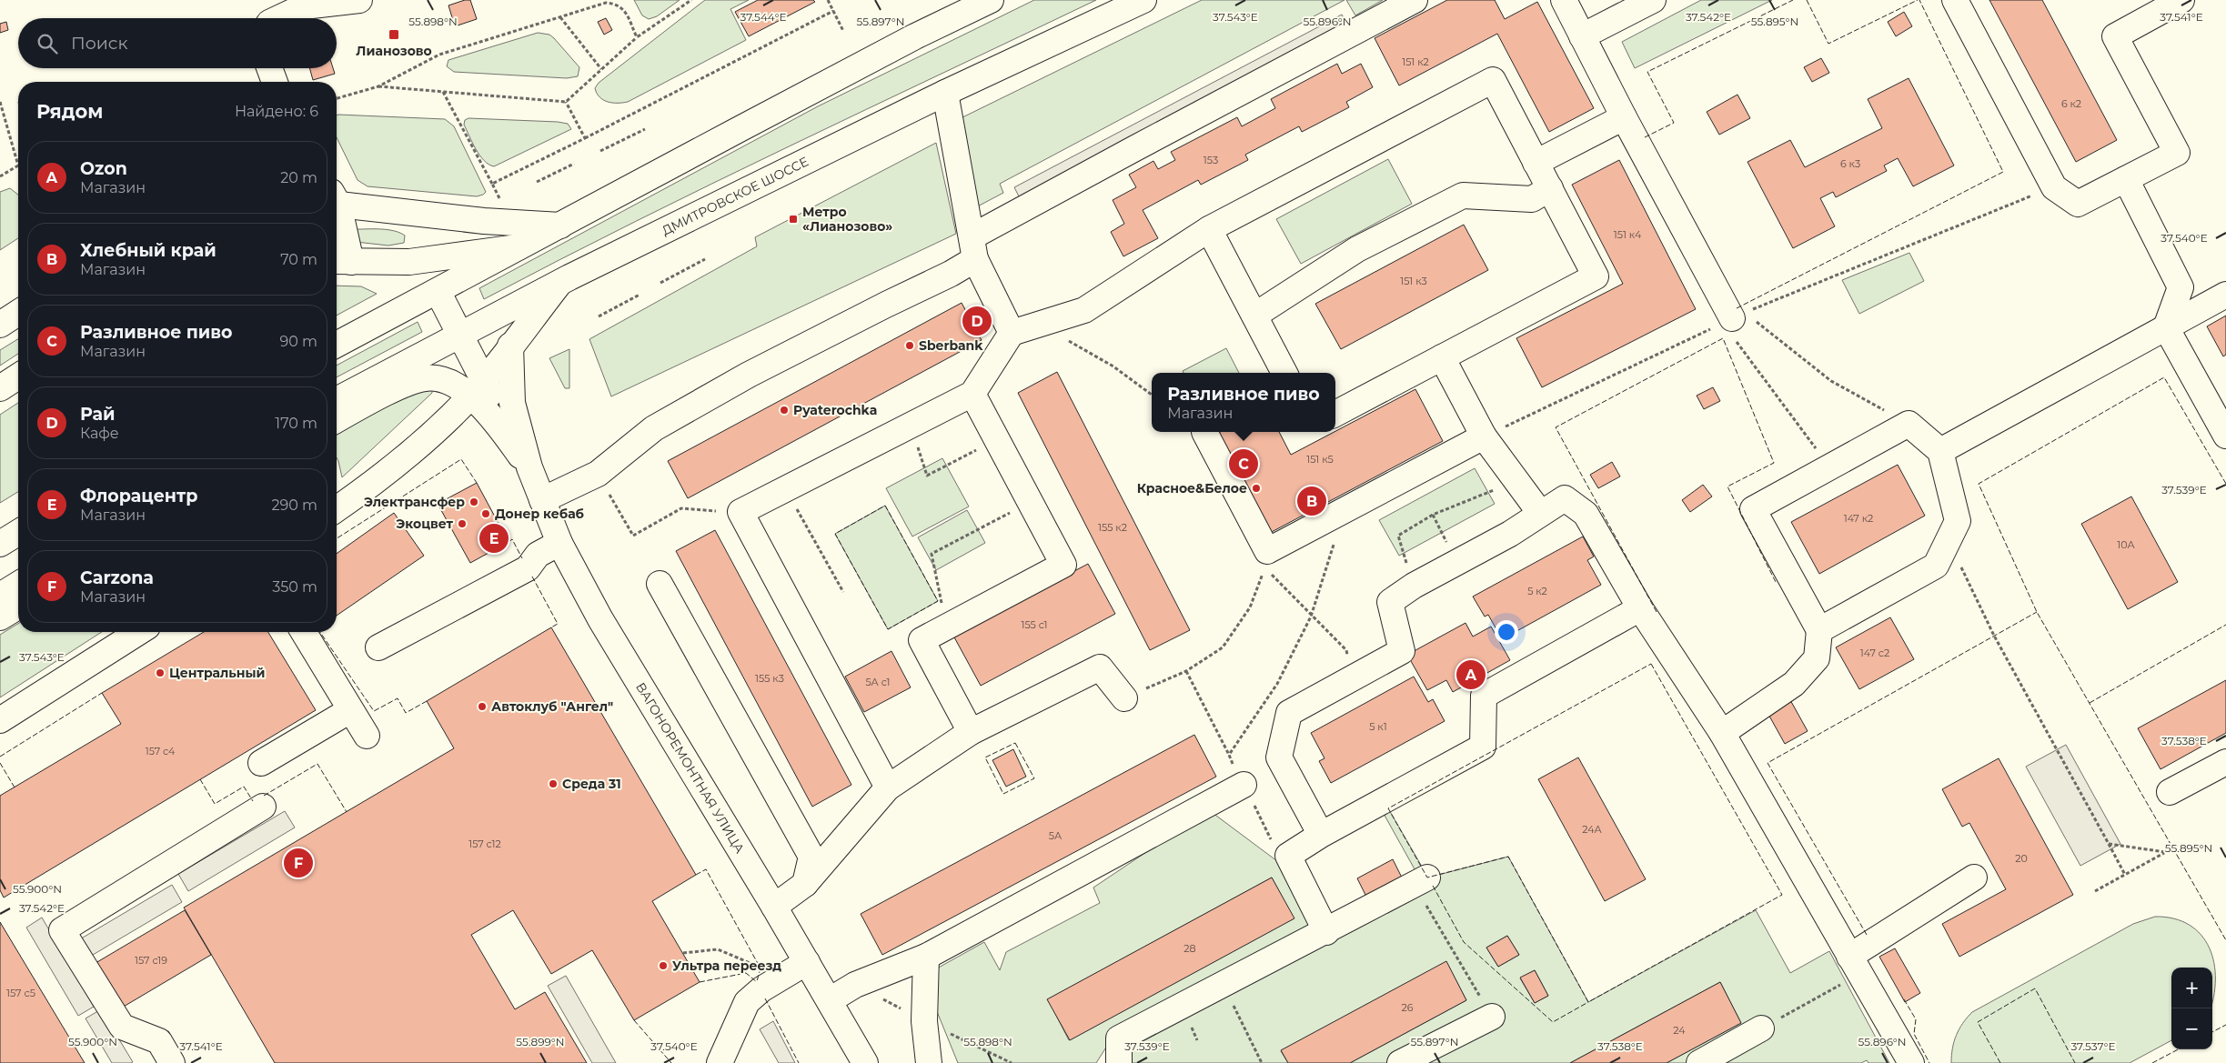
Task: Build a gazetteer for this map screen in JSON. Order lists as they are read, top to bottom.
{
  "streets": {
    "street": ["ДМИТРОВСКОЕ ШОССЕ", "ВАГОНОРЕМОНТНАЯ УЛИЦА"]
  },
  "places": {
    "transit": ["Лианозово", "Метро «Лианозово»"],
    "other": [
      "Sberbank",
      "Pyaterochka",
      "Красное&Белое",
      "Электрансфер",
      "Донер кебаб",
      "Экоцвет",
      "Центральный",
      "Автоклуб \"Ангел\"",
      "Среда 31",
      "Ультра переезд"
    ]
  },
  "house_numbers": [
    "151 к2",
    "6 к2",
    "153",
    "6 к3",
    "151 к4",
    "151 к3",
    "151 к5",
    "147 к2",
    "155 к2",
    "10А",
    "5 к2",
    "155 с1",
    "147 с2",
    "155 к3",
    "5А с1",
    "5 к1",
    "157 с4",
    "24А",
    "5А",
    "157 с12",
    "20",
    "28",
    "157 с19",
    "157 с5",
    "26",
    "24"
  ],
  "page": {
    "search": "Поиск",
    "heading": ["Рядом", "Найдено: 6"],
    "list": [
      {
        "mark": "A",
        "name": "Ozon",
        "note": "Магазин",
        "value": "20 m"
      },
      {
        "mark": "B",
        "name": "Хлебный край",
        "note": "Магазин",
        "value": "70 m"
      },
      {
        "mark": "C",
        "name": "Разливное пиво",
        "note": "Магазин",
        "value": "90 m"
      },
      {
        "mark": "D",
        "name": "Рай",
        "note": "Кафе",
        "value": "170 m"
      },
      {
        "mark": "E",
        "name": "Флорацентр",
        "note": "Магазин",
        "value": "290 m"
      },
      {
        "mark": "F",
        "name": "Carzona",
        "note": "Магазин",
        "value": "350 m"
      }
    ],
    "pins": [
      "D",
      "C",
      "B",
      "E",
      "A",
      "F"
    ],
    "popup": ["Разливное пиво", "Магазин"],
    "map_buttons": ["+", "−"]
  },
  "coordinates": [
    "37.543°E",
    "37.544°E",
    "37.542°E",
    "37.541°E",
    "55.898°N",
    "55.897°N",
    "55.896°N",
    "55.895°N",
    "37.540°E",
    "37.539°E",
    "37.538°E",
    "55.900°N",
    "55.899°N",
    "37.537°E"
  ]
}
